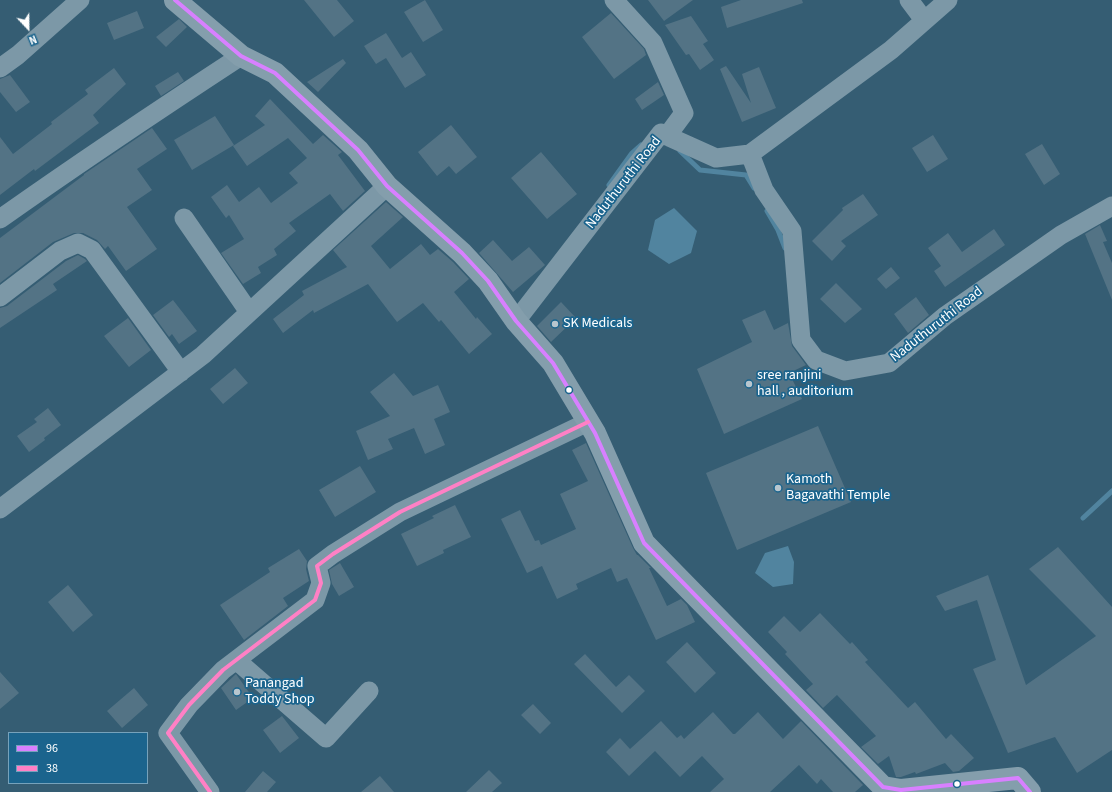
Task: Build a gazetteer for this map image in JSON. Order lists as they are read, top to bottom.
{
  "streets": {
    "street": ["Naduthuruthi Road"]
  },
  "places": [
    "SK Medicals",
    "sree ranjini hall , auditorium",
    "Kamoth Bagavathi Temple",
    "Panangad Toddy Shop"
  ],
  "lines": ["transit line 96", "transit line 38"],
  "legend": ["96", "38"],
  "north": "bottom"
}
